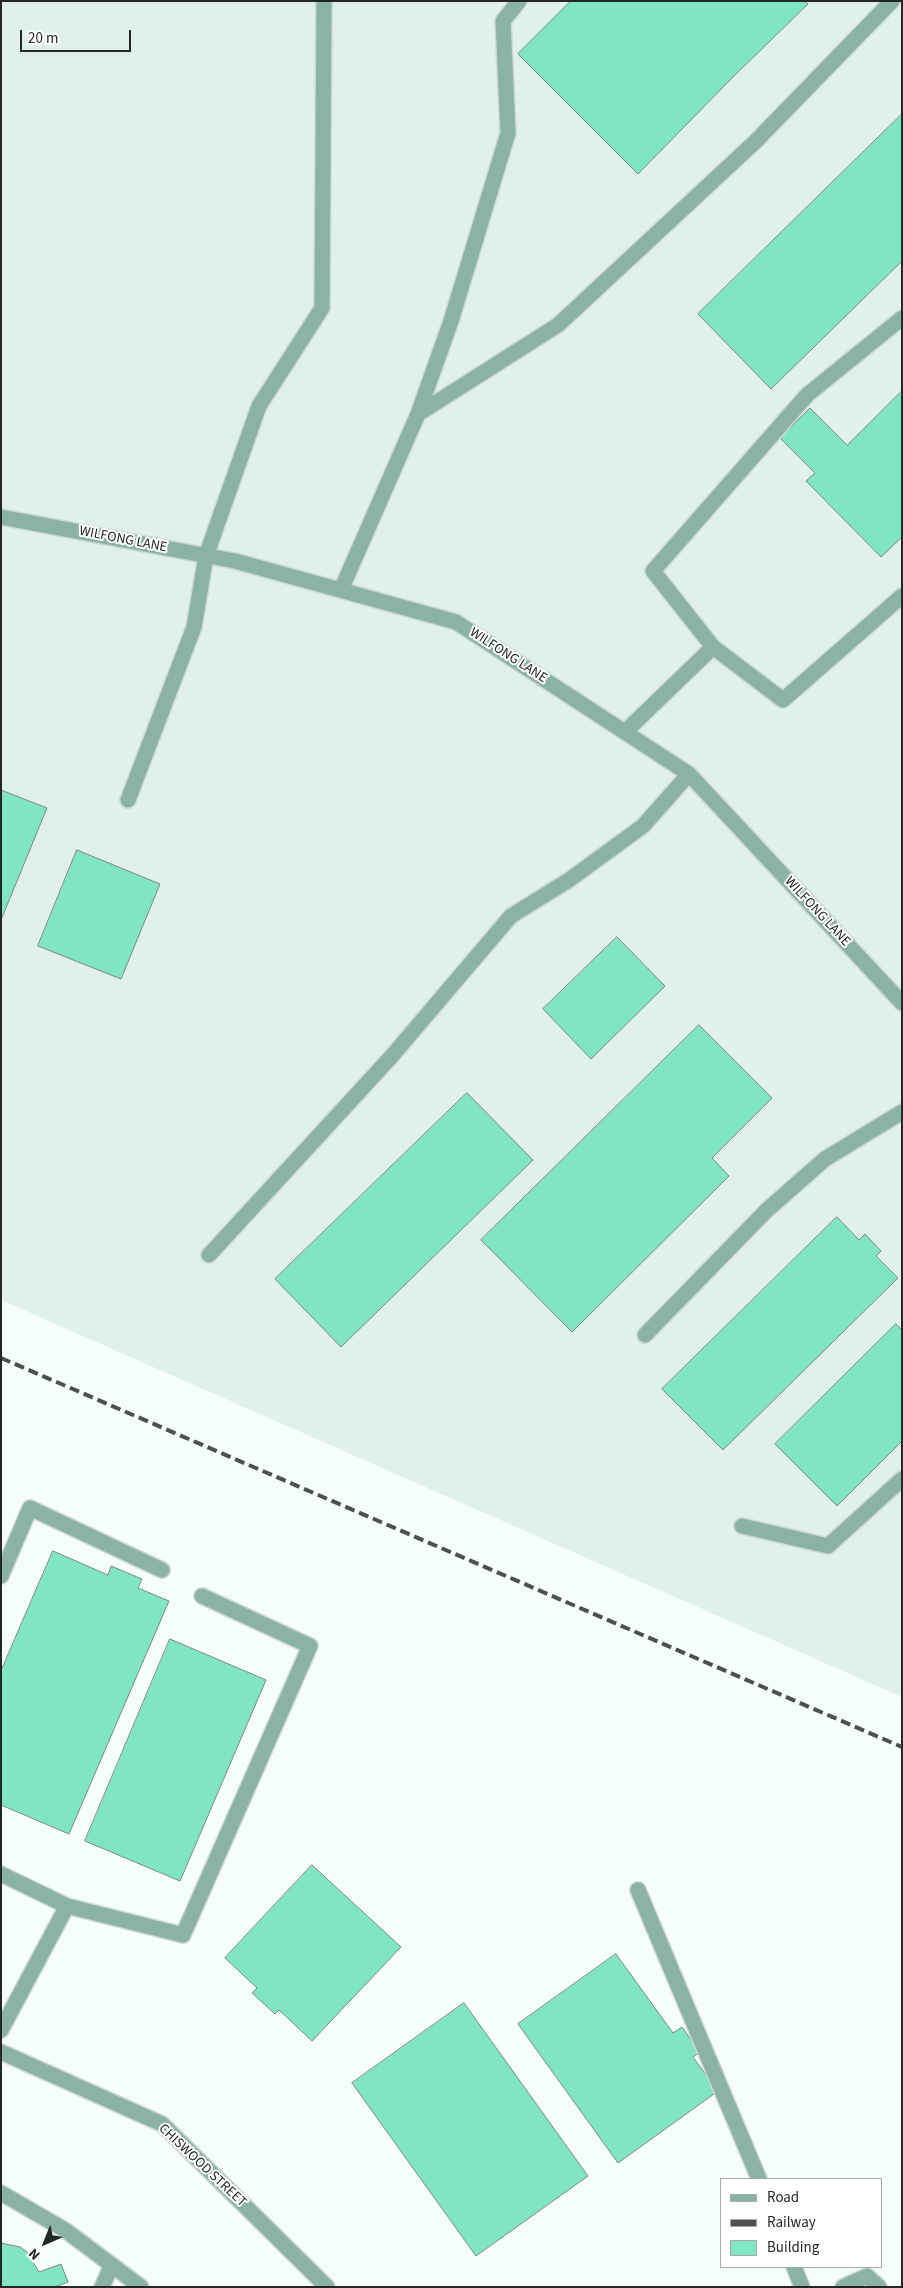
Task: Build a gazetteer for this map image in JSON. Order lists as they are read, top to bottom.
{
  "streets": {
    "street": ["WILFONG LANE", "CHISWOOD STREET"]
  },
  "legend": ["Road", "Railway", "Building"],
  "scale_bar": "20 m",
  "north": "bottom left"
}
